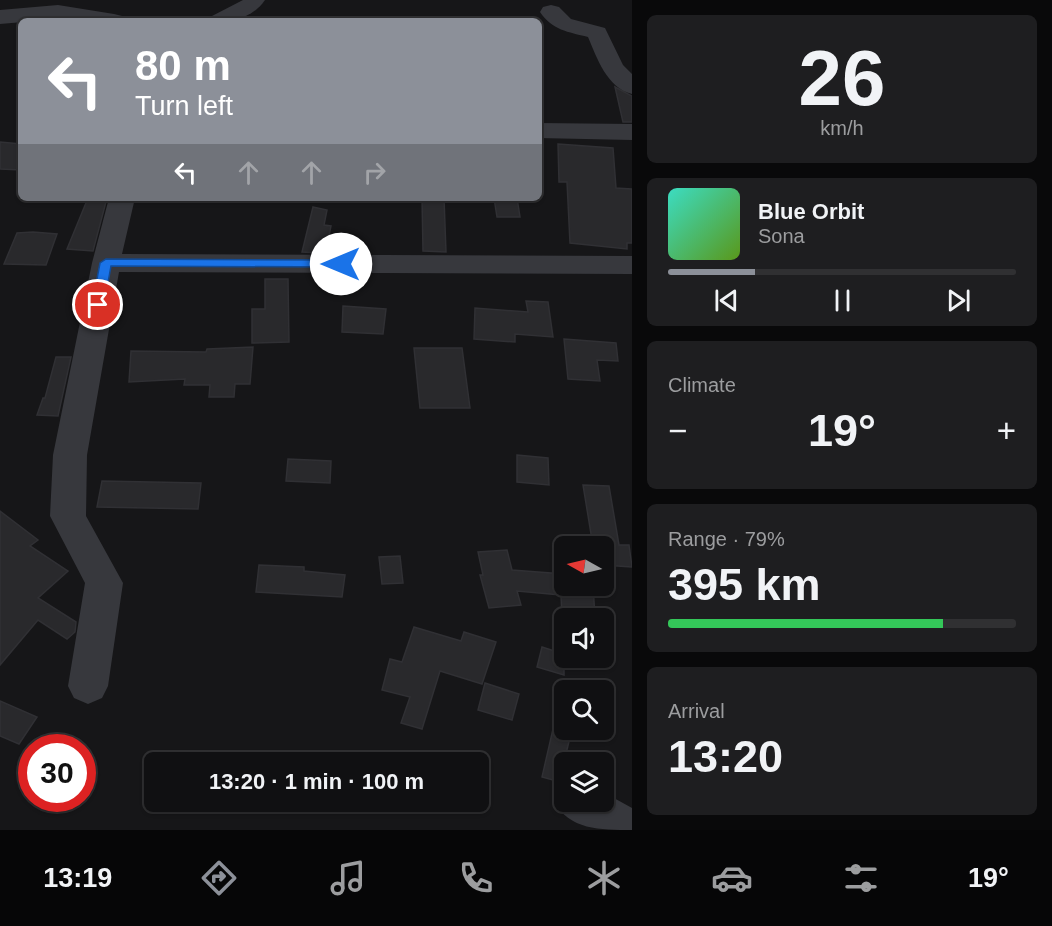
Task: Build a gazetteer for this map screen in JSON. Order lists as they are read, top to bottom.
{
  "north": "left",
  "page": {
    "tile": [
      ["26", "km/h"],
      "Climate",
      ["Range · 79%", "395 km"],
      ["Arrival", "13:20"]
    ],
    "turn": ["80 m", "Turn left"],
    "song": ["Blue Orbit", "Sona"],
    "heat": ["−", "19°", "+"],
    "limit": "30",
    "trip": "13:20 · 1 min · 100 m",
    "tabs": ["13:19", "19°"]
  }
}
